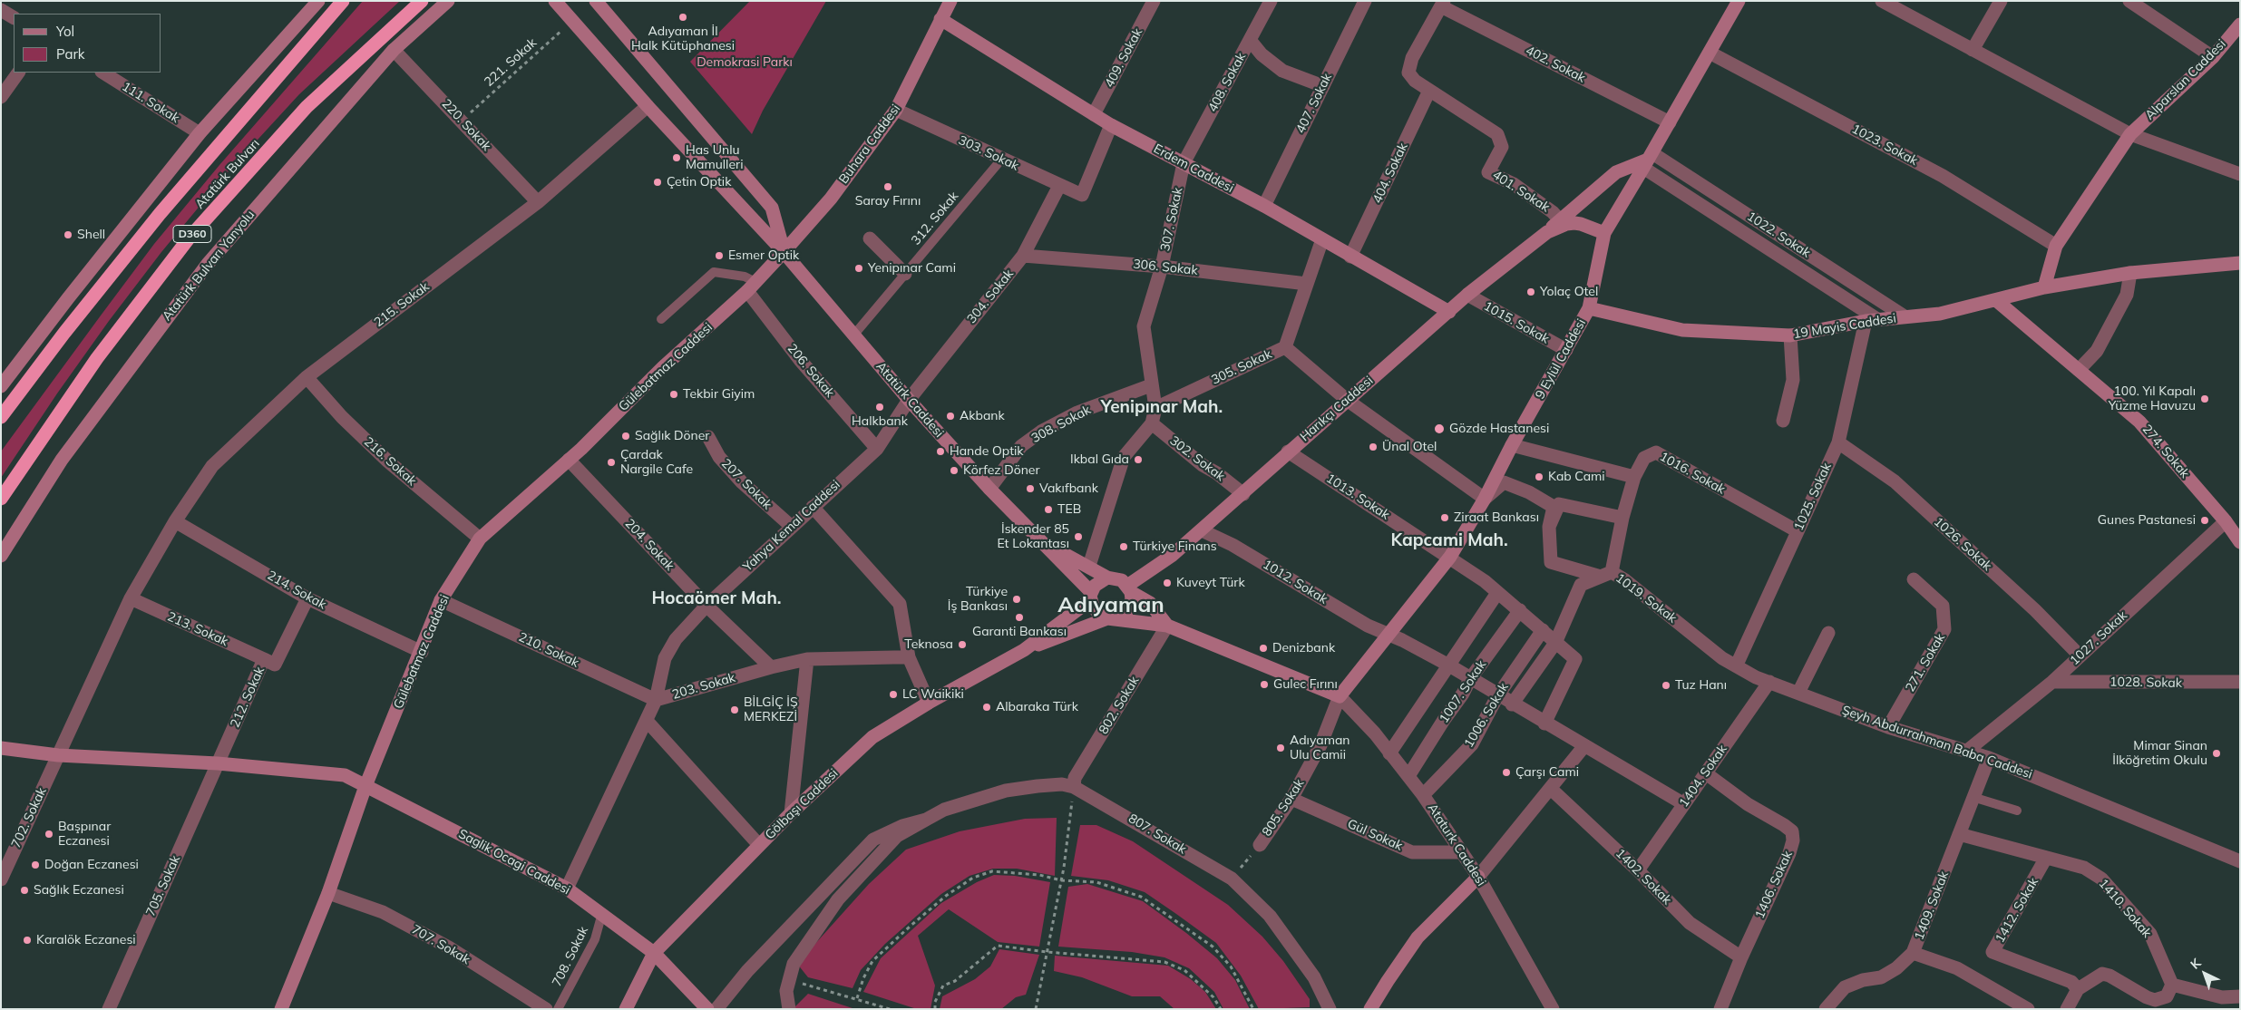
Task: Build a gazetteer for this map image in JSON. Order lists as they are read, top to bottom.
{
  "streets": {
    "highway": ["Atatürk Bulvarı", "D360"],
    "street": [
      "409. Sokak",
      "402. Sokak",
      "Alparslan Caddesi",
      "408. Sokak",
      "111. Sokak",
      "407. Sokak",
      "220. Sokak",
      "Buhara Caddesi",
      "1023. Sokak",
      "303. Sokak",
      "Erdem Caddesi",
      "404. Sokak",
      "401. Sokak",
      "307. Sokak",
      "1022. Sokak",
      "Atatürk Bulvarı Yanyolu",
      "306. Sokak",
      "304. Sokak",
      "215. Sokak",
      "1015. Sokak",
      "19 Mayis Caddesi",
      "9 Eylül Caddesi",
      "Gülebatmaz Caddesi",
      "305. Sokak",
      "206. Sokak",
      "Atatürk Caddesi",
      "Harıkçı Caddesi",
      "308. Sokak",
      "274. Sokak",
      "302. Sokak",
      "216. Sokak",
      "1016. Sokak",
      "207. Sokak",
      "1013. Sokak",
      "1025. Sokak",
      "Yahya Kemal Caddesi",
      "1026. Sokak",
      "204. Sokak",
      "1012. Sokak",
      "214. Sokak",
      "1019. Sokak",
      "213. Sokak",
      "1027. Sokak",
      "210. Sokak",
      "271. Sokak",
      "1028. Sokak",
      "203. Sokak",
      "1007. Sokak",
      "212. Sokak",
      "802. Sokak",
      "1006. Sokak",
      "Şeyh Abdurrahman Baba Caddesi",
      "1404. Sokak",
      "Gölbaşı Caddesi",
      "805. Sokak",
      "702. Sokak",
      "807. Sokak",
      "Gül Sokak",
      "Ataturk Caddesi",
      "Saglik Ocagi Caddesi",
      "1402. Sokak",
      "1406. Sokak",
      "705. Sokak",
      "1409. Sokak",
      "1410. Sokak",
      "1412. Sokak",
      "707. Sokak"
    ],
    "lane": ["312. Sokak", "708. Sokak"],
    "path": ["221. Sokak"]
  },
  "crossings": [
    ["409. Sokak", "Erdem Caddesi"],
    ["221. Sokak", "220. Sokak"],
    ["221. Sokak", "Atatürk Caddesi"],
    ["402. Sokak", "9 Eylül Caddesi"],
    ["408. Sokak", "Erdem Caddesi"],
    ["408. Sokak", "307. Sokak"],
    ["407. Sokak", "Erdem Caddesi"],
    ["220. Sokak", "Atatürk Bulvarı Yanyolu"],
    ["220. Sokak", "215. Sokak"],
    ["Buhara Caddesi", "303. Sokak"],
    ["Buhara Caddesi", "Erdem Caddesi"],
    ["Buhara Caddesi", "Gülebatmaz Caddesi"],
    ["Buhara Caddesi", "Atatürk Caddesi"],
    ["1023. Sokak", "9 Eylül Caddesi"],
    ["303. Sokak", "Erdem Caddesi"],
    ["303. Sokak", "312. Sokak"],
    ["303. Sokak", "304. Sokak"],
    ["Erdem Caddesi", "404. Sokak"],
    ["Erdem Caddesi", "307. Sokak"],
    ["Erdem Caddesi", "305. Sokak"],
    ["Erdem Caddesi", "Harıkçı Caddesi"],
    ["404. Sokak", "401. Sokak"],
    ["401. Sokak", "Harıkçı Caddesi"],
    ["312. Sokak", "Atatürk Caddesi"],
    ["307. Sokak", "306. Sokak"],
    ["307. Sokak", "305. Sokak"],
    ["307. Sokak", "308. Sokak"],
    ["1022. Sokak", "19 Mayis Caddesi"],
    ["1022. Sokak", "9 Eylül Caddesi"],
    ["1022. Sokak", "Harıkçı Caddesi"],
    ["1022. Sokak", "1025. Sokak"],
    ["306. Sokak", "304. Sokak"],
    ["306. Sokak", "305. Sokak"],
    ["304. Sokak", "Atatürk Caddesi"],
    ["304. Sokak", "Yahya Kemal Caddesi"],
    ["215. Sokak", "Atatürk Caddesi"],
    ["215. Sokak", "216. Sokak"],
    ["215. Sokak", "214. Sokak"],
    ["215. Sokak", "213. Sokak"],
    ["215. Sokak", "702. Sokak"],
    ["1015. Sokak", "9 Eylül Caddesi"],
    ["1015. Sokak", "Harıkçı Caddesi"],
    ["19 Mayis Caddesi", "9 Eylül Caddesi"],
    ["19 Mayis Caddesi", "274. Sokak"],
    ["19 Mayis Caddesi", "1025. Sokak"],
    ["9 Eylül Caddesi", "Harıkçı Caddesi"],
    ["9 Eylül Caddesi", "1013. Sokak"],
    ["9 Eylül Caddesi", "1012. Sokak"],
    ["9 Eylül Caddesi", "805. Sokak"],
    ["9 Eylül Caddesi", "Ataturk Caddesi"],
    ["Gülebatmaz Caddesi", "206. Sokak"],
    ["Gülebatmaz Caddesi", "Atatürk Caddesi"],
    ["Gülebatmaz Caddesi", "216. Sokak"],
    ["Gülebatmaz Caddesi", "204. Sokak"],
    ["Gülebatmaz Caddesi", "214. Sokak"],
    ["Gülebatmaz Caddesi", "210. Sokak"],
    ["Gülebatmaz Caddesi", "Saglik Ocagi Caddesi"],
    ["Gülebatmaz Caddesi", "707. Sokak"],
    ["206. Sokak", "Yahya Kemal Caddesi"],
    ["Atatürk Caddesi", "Harıkçı Caddesi"],
    ["Atatürk Caddesi", "308. Sokak"],
    ["Atatürk Caddesi", "Yahya Kemal Caddesi"],
    ["Atatürk Caddesi", "Gölbaşı Caddesi"],
    ["Harıkçı Caddesi", "302. Sokak"],
    ["Harıkçı Caddesi", "1013. Sokak"],
    ["Harıkçı Caddesi", "1012. Sokak"],
    ["Harıkçı Caddesi", "Gölbaşı Caddesi"],
    ["274. Sokak", "1027. Sokak"],
    ["1016. Sokak", "1025. Sokak"],
    ["207. Sokak", "Yahya Kemal Caddesi"],
    ["1013. Sokak", "1012. Sokak"],
    ["1013. Sokak", "1019. Sokak"],
    ["1013. Sokak", "1007. Sokak"],
    ["1013. Sokak", "1006. Sokak"],
    ["1025. Sokak", "1026. Sokak"],
    ["1025. Sokak", "1019. Sokak"],
    ["1025. Sokak", "Şeyh Abdurrahman Baba Caddesi"],
    ["Yahya Kemal Caddesi", "204. Sokak"],
    ["Yahya Kemal Caddesi", "210. Sokak"],
    ["Yahya Kemal Caddesi", "203. Sokak"],
    ["1026. Sokak", "1027. Sokak"],
    ["204. Sokak", "203. Sokak"],
    ["1012. Sokak", "1019. Sokak"],
    ["1012. Sokak", "1007. Sokak"],
    ["1012. Sokak", "1006. Sokak"],
    ["1012. Sokak", "1404. Sokak"],
    ["214. Sokak", "212. Sokak"],
    ["1019. Sokak", "Şeyh Abdurrahman Baba Caddesi"],
    ["213. Sokak", "212. Sokak"],
    ["213. Sokak", "702. Sokak"],
    ["1027. Sokak", "1028. Sokak"],
    ["1027. Sokak", "Şeyh Abdurrahman Baba Caddesi"],
    ["210. Sokak", "203. Sokak"],
    ["271. Sokak", "Şeyh Abdurrahman Baba Caddesi"],
    ["203. Sokak", "Saglik Ocagi Caddesi"],
    ["1007. Sokak", "Ataturk Caddesi"],
    ["212. Sokak", "Saglik Ocagi Caddesi"],
    ["212. Sokak", "705. Sokak"],
    ["802. Sokak", "807. Sokak"],
    ["1006. Sokak", "Ataturk Caddesi"],
    ["Şeyh Abdurrahman Baba Caddesi", "1404. Sokak"],
    ["Şeyh Abdurrahman Baba Caddesi", "1409. Sokak"],
    ["1404. Sokak", "1402. Sokak"],
    ["1404. Sokak", "1406. Sokak"],
    ["Gölbaşı Caddesi", "Saglik Ocagi Caddesi"],
    ["805. Sokak", "Gül Sokak"],
    ["805. Sokak", "Ataturk Caddesi"],
    ["702. Sokak", "Saglik Ocagi Caddesi"],
    ["Gül Sokak", "Ataturk Caddesi"],
    ["Saglik Ocagi Caddesi", "705. Sokak"],
    ["Saglik Ocagi Caddesi", "708. Sokak"],
    ["1402. Sokak", "1406. Sokak"],
    ["1409. Sokak", "1410. Sokak"],
    ["1410. Sokak", "1412. Sokak"]
  ],
  "districts": [
    "Yenipınar Mah.",
    "Kapcami Mah.",
    "Hocaömer Mah.",
    "Adıyaman"
  ],
  "parks": ["Demokrasi Parkı"],
  "places": [
    "Adıyaman İl Halk Kütüphanesi",
    "Has Unlu Mamulleri",
    "Çetin Optik",
    "Saray Fırını",
    "Shell",
    "Esmer Optik",
    "Yenipınar Cami",
    "Yolaç Otel",
    "Tekbir Giyim",
    "100. Yıl Kapalı Yüzme Havuzu",
    "Halkbank",
    "Akbank",
    "Gözde Hastanesi",
    "Sağlık Döner",
    "Ünal Otel",
    "Hande Optik",
    "Ikbal Gıda",
    "Çardak Nargile Cafe",
    "Körfez Döner",
    "Kab Cami",
    "Vakıfbank",
    "TEB",
    "Ziraat Bankası",
    "Gunes Pastanesi",
    "İskender 85 Et Lokantası",
    "Türkiye Finans",
    "Kuveyt Türk",
    "Türkiye İş Bankası",
    "Garanti Bankası",
    "Teknosa",
    "Denizbank",
    "Gulec Fırını",
    "Tuz Hanı",
    "LC Waikiki",
    "Albaraka Türk",
    "BİLGİÇ İŞ MERKEZİ",
    "Adıyaman Ulu Camii",
    "Mimar Sinan İlköğretim Okulu",
    "Çarşı Cami",
    "Başpınar Eczanesi",
    "Doğan Eczanesi",
    "Sağlık Eczanesi",
    "Karalök Eczanesi"
  ],
  "legend": ["Yol", "Park"],
  "north": "top left"
}
